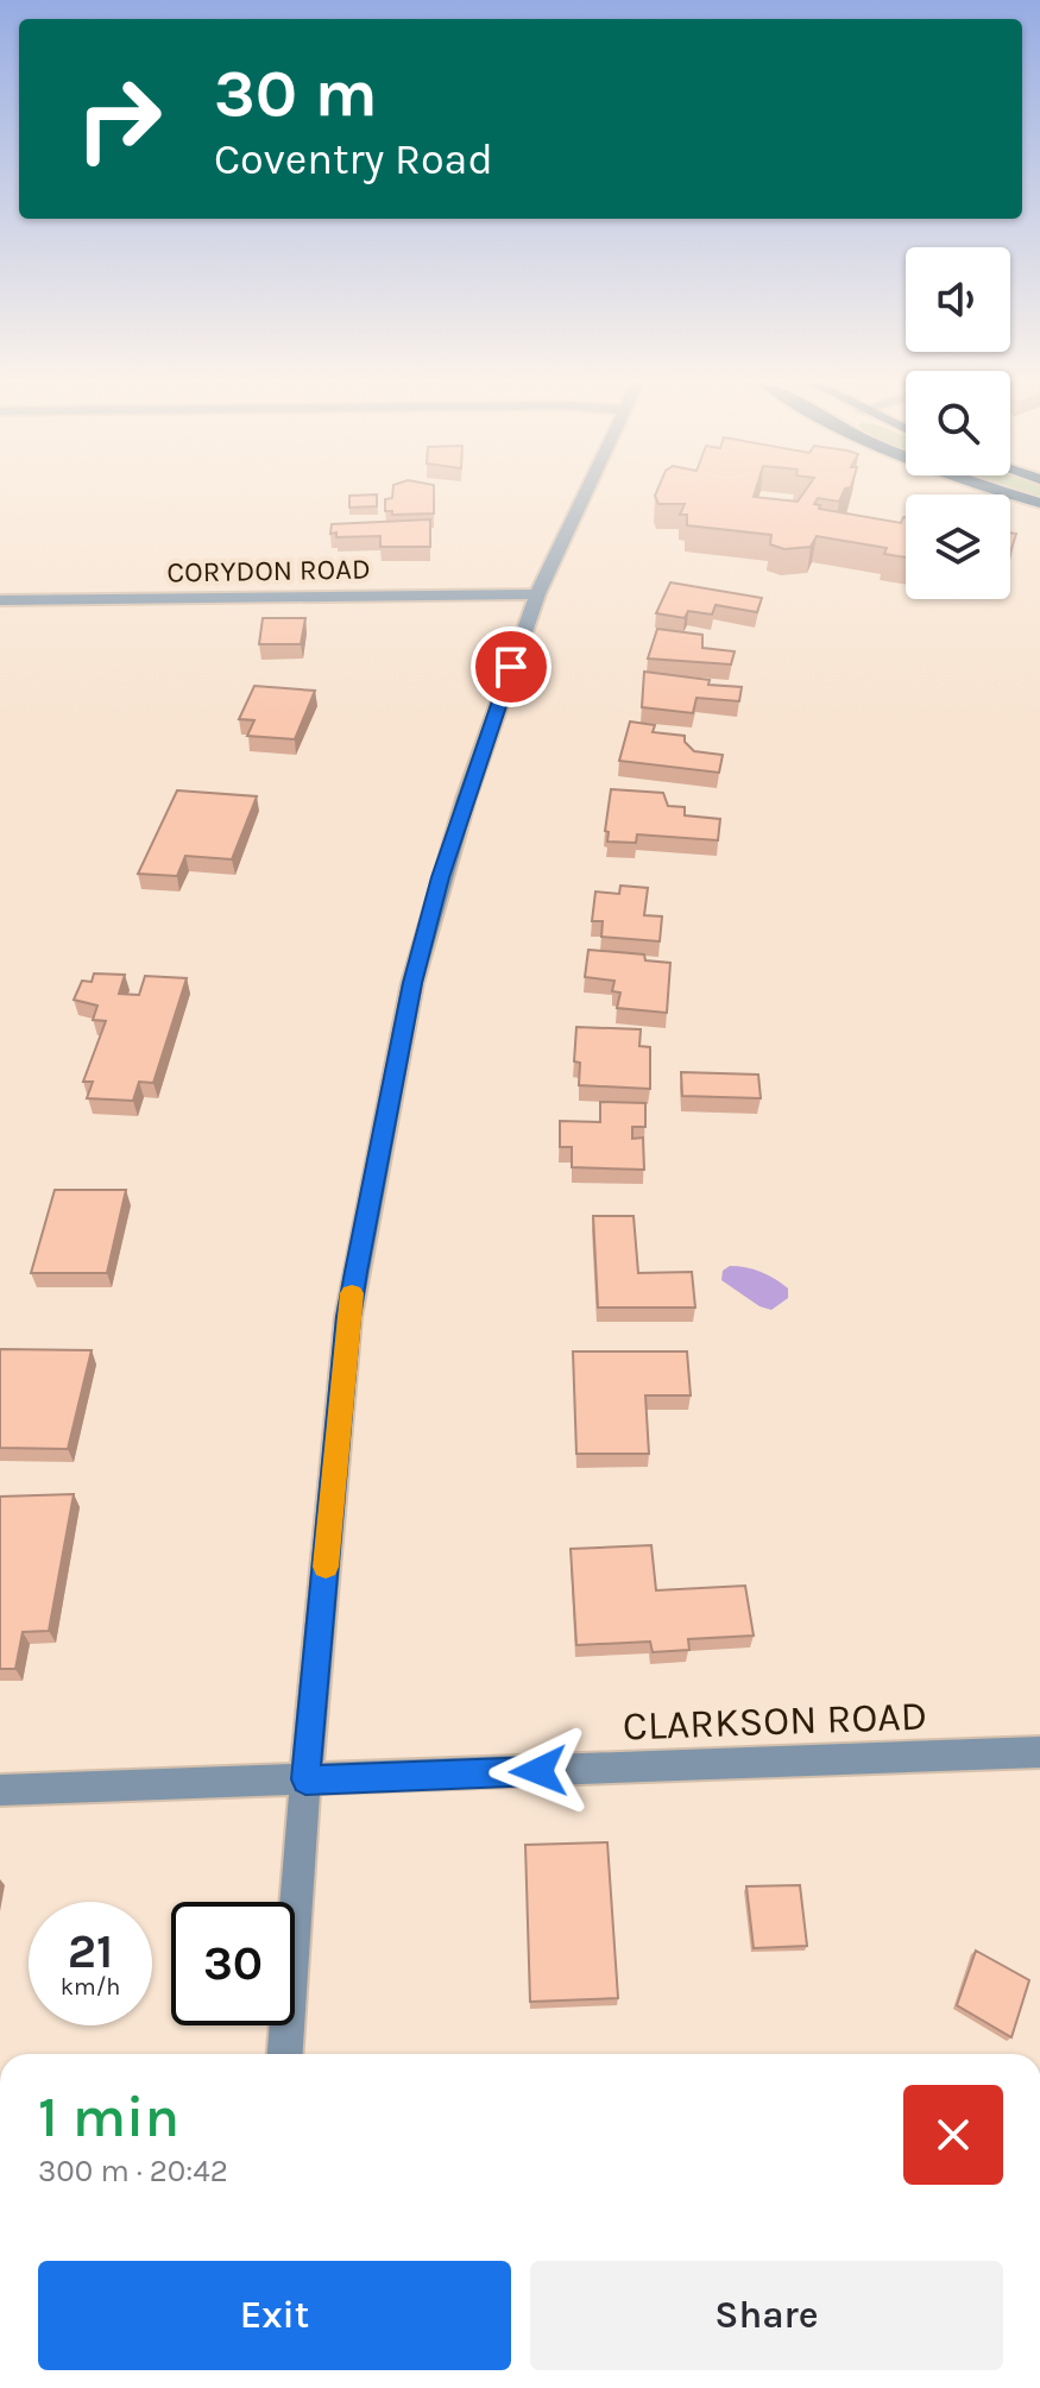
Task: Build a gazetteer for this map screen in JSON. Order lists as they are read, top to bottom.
{
  "streets": {
    "street": ["CORYDON ROAD", "CLARKSON ROAD"]
  },
  "page": {
    "turn": ["30 m", "Coventry Road"],
    "speed": "21 km/h",
    "limit": "30",
    "heading": ["1 min", "300 m · 20:42"],
    "buttons": ["Exit", "Share"]
  }
}
